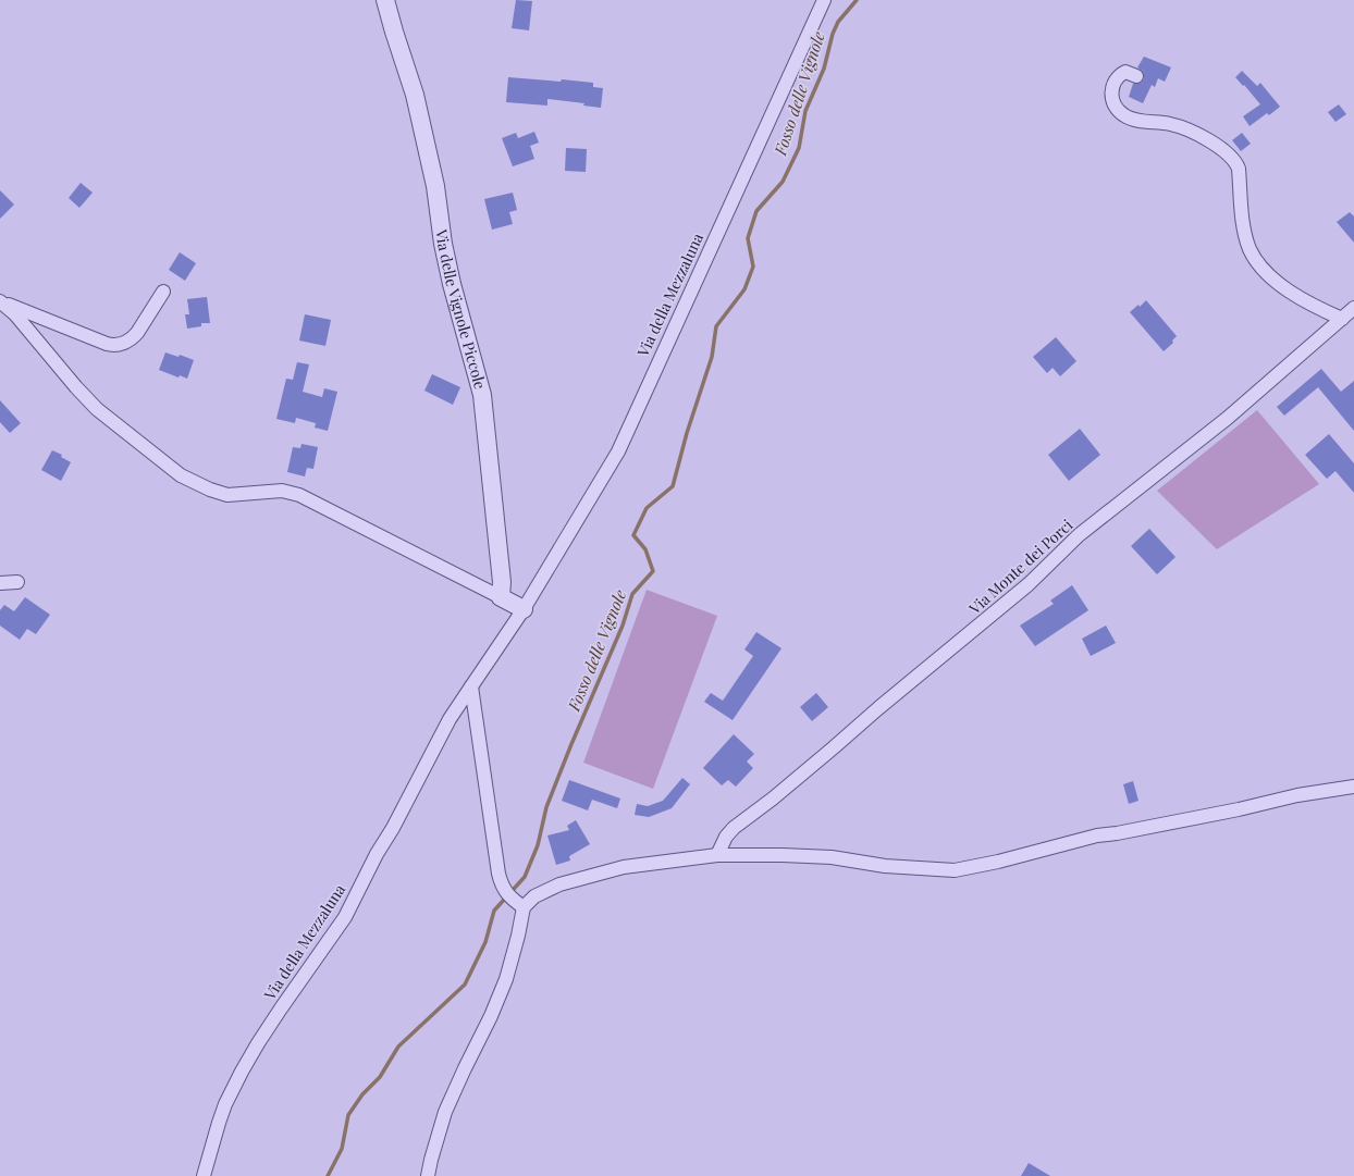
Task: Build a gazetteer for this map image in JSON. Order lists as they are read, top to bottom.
{
  "streets": {
    "street": ["Via della Mezzaluna", "Via delle Vignole Piccole", "Via Monte dei Porci"]
  },
  "water": ["Fosso delle Vignole"]
}
